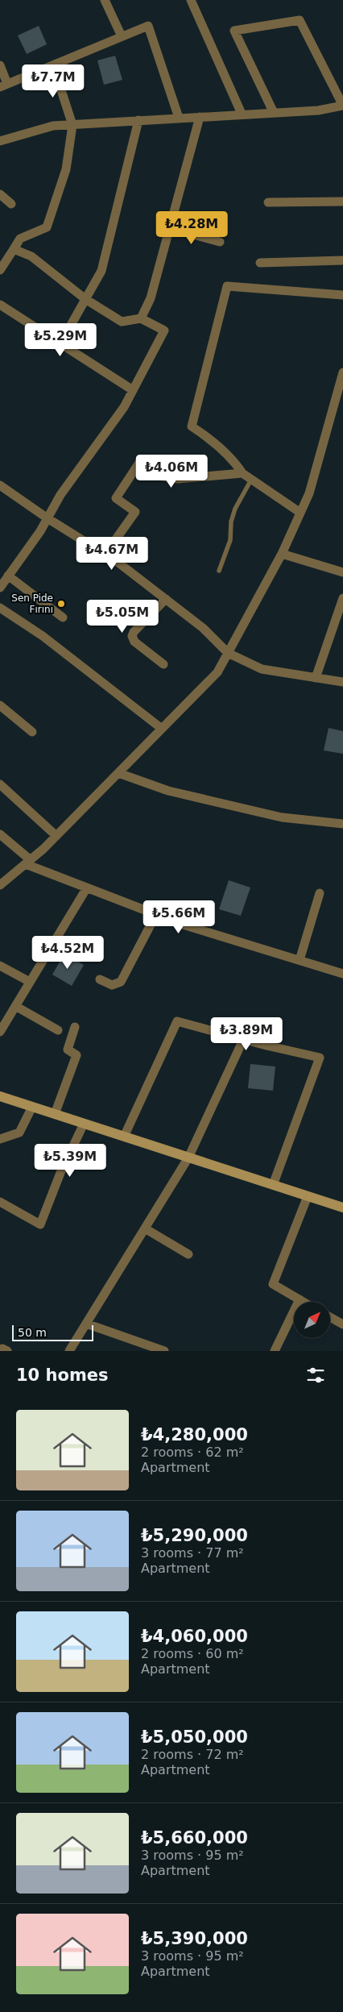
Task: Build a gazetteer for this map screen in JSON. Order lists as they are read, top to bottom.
{
  "places": ["Sen Pide Fırını"],
  "scale_bar": "50 m",
  "north": "top right",
  "page": {
    "price": [
      "₺7.7M",
      "₺4.28M",
      "₺5.29M",
      "₺4.06M",
      "₺4.67M",
      "₺5.05M",
      "₺5.66M",
      "₺4.52M",
      "₺3.89M",
      "₺5.39M"
    ],
    "scale": "50 m",
    "heading": "10 homes",
    "list": [
      {
        "name": "₺4,280,000",
        "note": "2 rooms · 62 m² · Apartment"
      },
      {
        "name": "₺5,290,000",
        "note": "3 rooms · 77 m² · Apartment"
      },
      {
        "name": "₺4,060,000",
        "note": "2 rooms · 60 m² · Apartment"
      },
      {
        "name": "₺5,050,000",
        "note": "2 rooms · 72 m² · Apartment"
      },
      {
        "name": "₺5,660,000",
        "note": "3 rooms · 95 m² · Apartment"
      },
      {
        "name": "₺5,390,000",
        "note": "3 rooms · 95 m² · Apartment"
      }
    ]
  }
}
